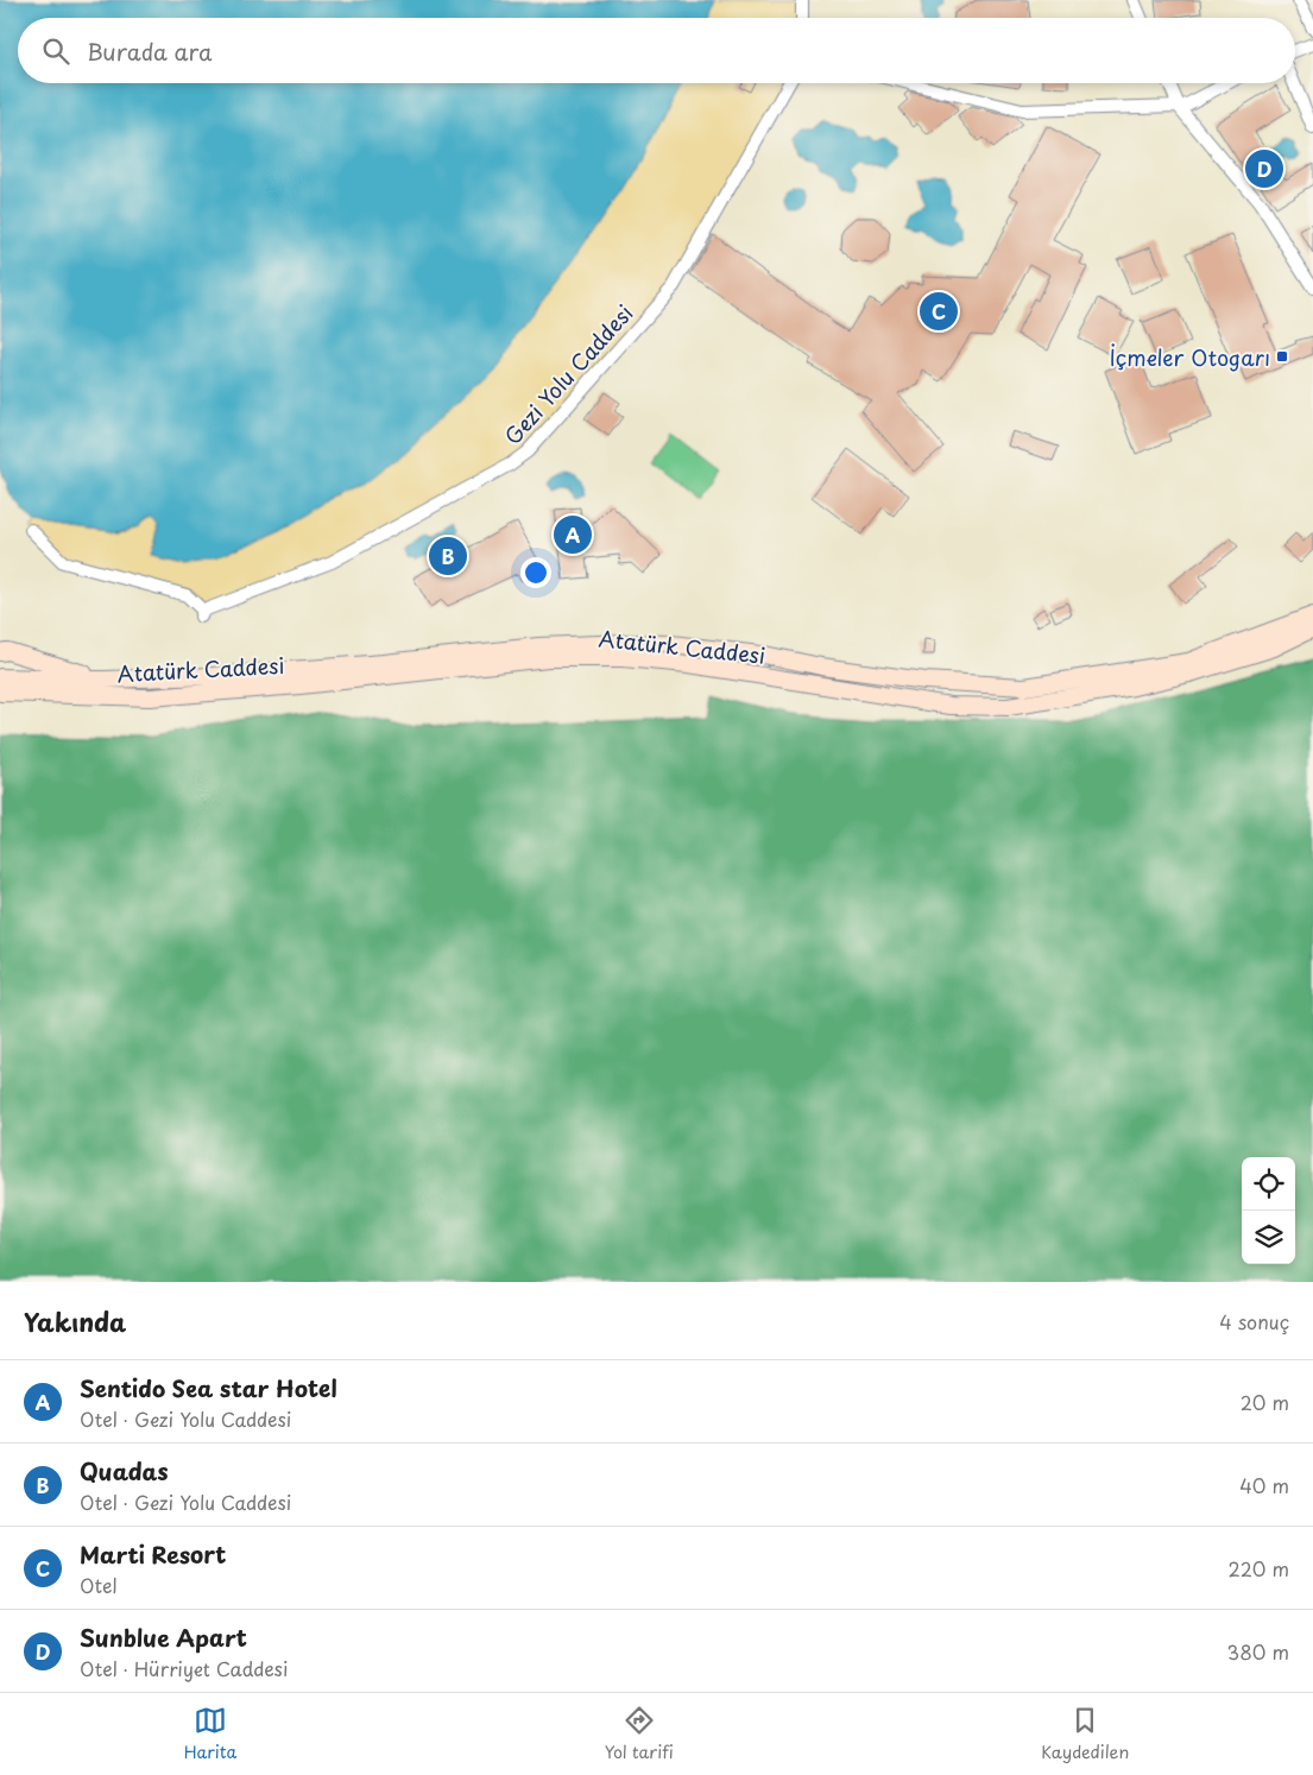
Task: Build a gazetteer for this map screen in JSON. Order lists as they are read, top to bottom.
{
  "streets": {
    "street": ["Gezi Yolu Caddesi", "Atatürk Caddesi"]
  },
  "places": {
    "transit": ["İçmeler Otogarı"]
  },
  "page": {
    "search": "Burada ara",
    "pins": [
      "D",
      "C",
      "A",
      "B"
    ],
    "heading": ["Yakında", "4 sonuç"],
    "list": [
      {
        "mark": "A",
        "name": "Sentido Sea star Hotel",
        "note": "Otel · Gezi Yolu Caddesi",
        "value": "20 m"
      },
      {
        "mark": "B",
        "name": "Quadas",
        "note": "Otel · Gezi Yolu Caddesi",
        "value": "40 m"
      },
      {
        "mark": "C",
        "name": "Marti Resort",
        "note": "Otel",
        "value": "220 m"
      },
      {
        "mark": "D",
        "name": "Sunblue Apart",
        "note": "Otel · Hürriyet Caddesi",
        "value": "380 m"
      }
    ],
    "nav": ["Harita", "Yol tarifi", "Kaydedilen"]
  }
}
